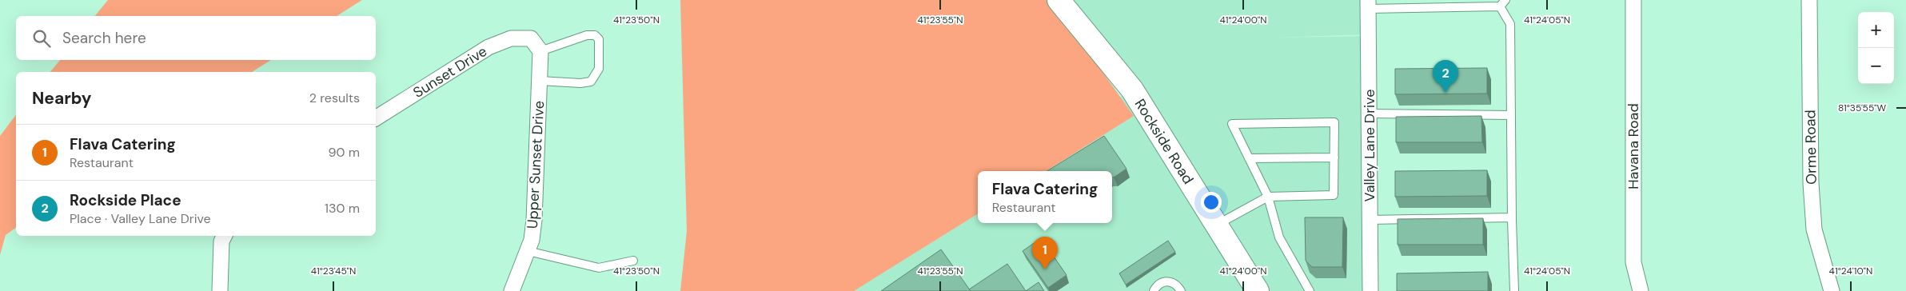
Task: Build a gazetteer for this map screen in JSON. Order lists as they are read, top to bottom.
{
  "streets": {
    "main road": ["Rockside Road"],
    "street": [
      "Sunset Drive",
      "Valley Lane Drive",
      "Havana Road",
      "Orme Road",
      "Upper Sunset Drive"
    ]
  },
  "crossings": [
    ["Sunset Drive", "Upper Sunset Drive"]
  ],
  "page": {
    "map_buttons": ["+", "−"],
    "search": "Search here",
    "pins": ["2", "1"],
    "heading": ["Nearby", "2 results"],
    "list": [
      {
        "mark": "1",
        "name": "Flava Catering",
        "note": "Restaurant",
        "value": "90 m"
      },
      {
        "mark": "2",
        "name": "Rockside Place",
        "note": "Place · Valley Lane Drive",
        "value": "130 m"
      }
    ],
    "popup": ["Flava Catering", "Restaurant"]
  },
  "coordinates": [
    "41°23'50\"N",
    "41°23'55\"N",
    "41°24'00\"N",
    "41°24'05\"N",
    "81°35'55\"W",
    "41°23'45\"N",
    "41°24'10\"N"
  ]
}
